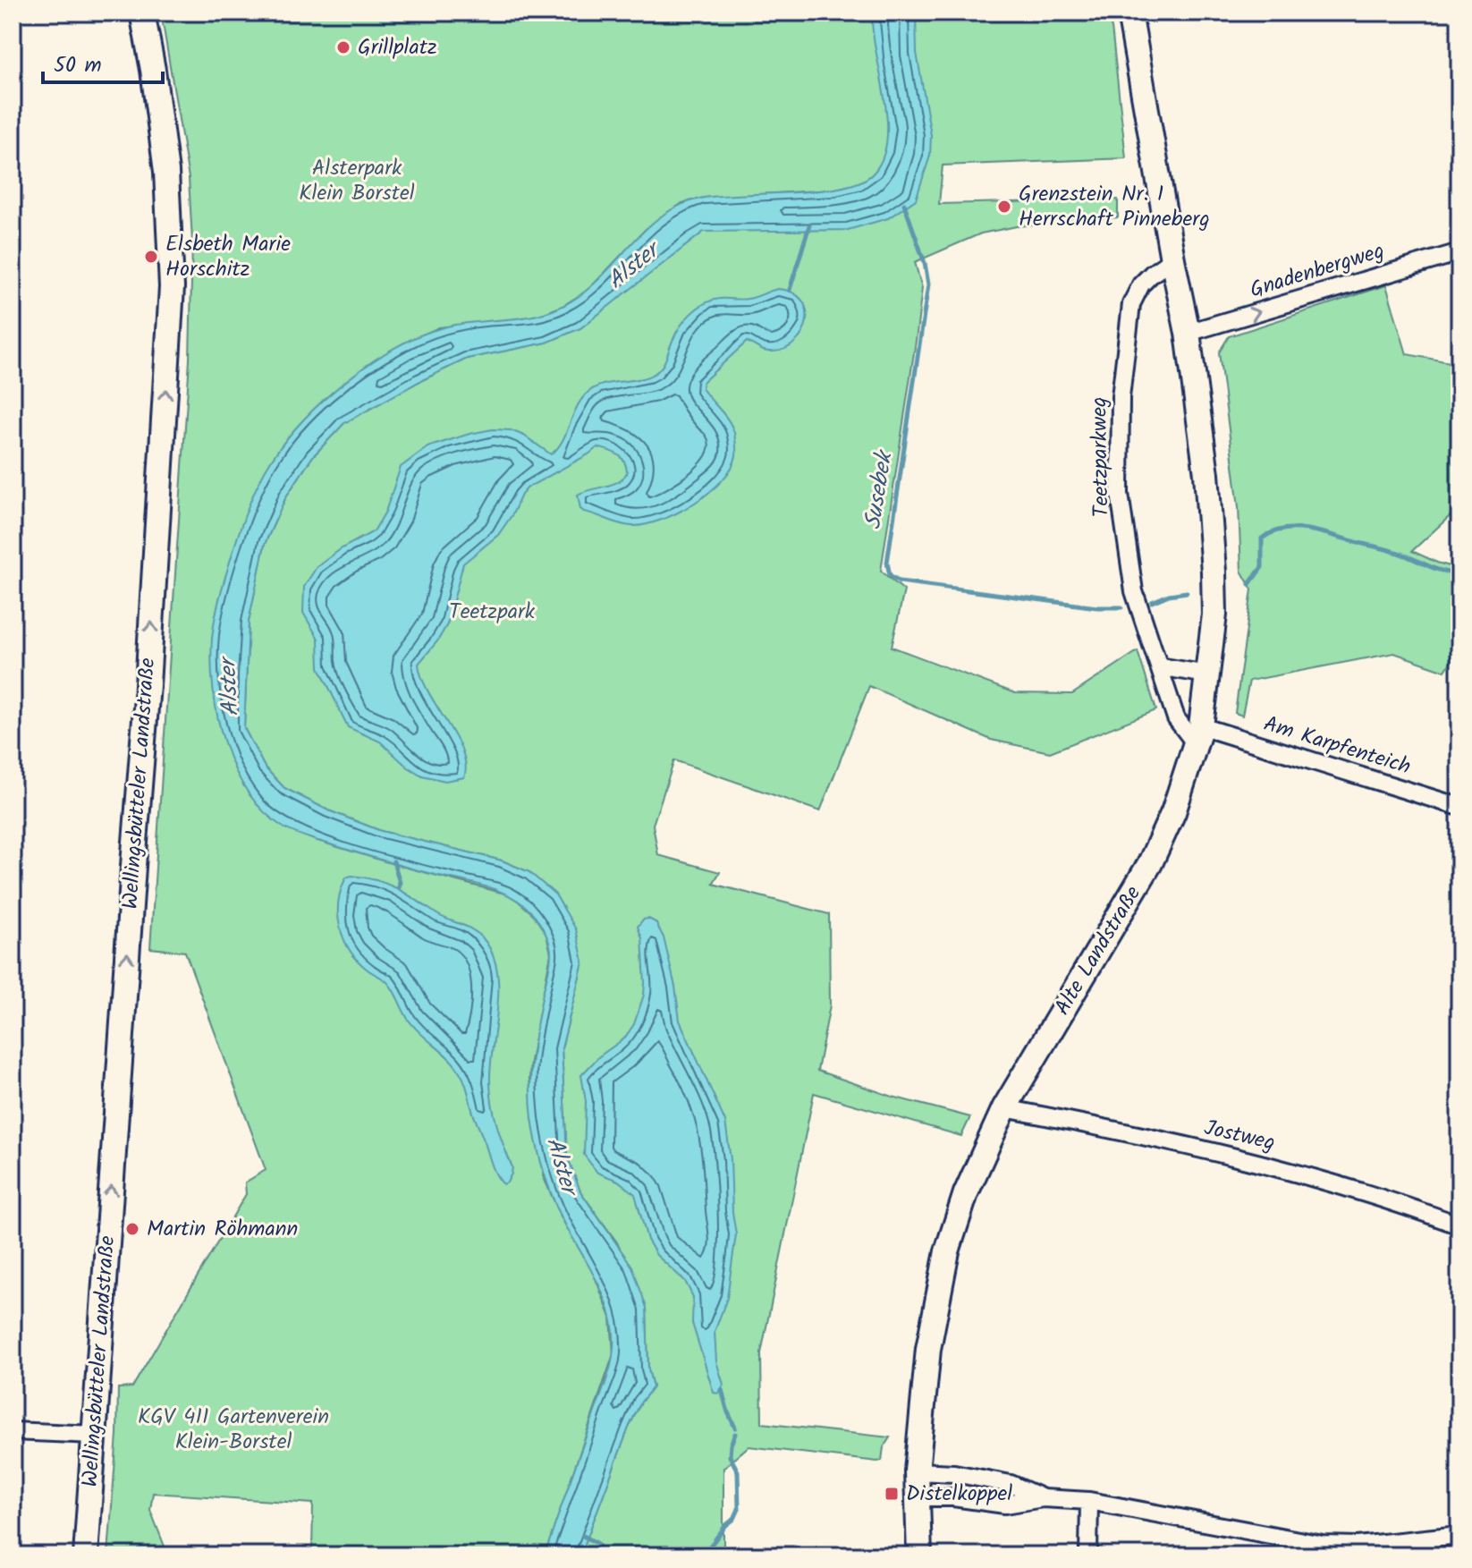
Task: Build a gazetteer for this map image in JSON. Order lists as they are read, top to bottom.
{
  "streets": {
    "main road": ["Wellingsbütteler Landstraße", "Alte Landstraße"],
    "street": [
      "Gnadenbergweg",
      "Teetzparkweg",
      "Am Karpfenteich",
      "Jostweg"
    ]
  },
  "crossings": [
    ["Gnadenbergweg", "Alte Landstraße"],
    ["Teetzparkweg", "Am Karpfenteich"],
    ["Teetzparkweg", "Alte Landstraße"],
    ["Am Karpfenteich", "Alte Landstraße"],
    ["Alte Landstraße", "Jostweg"]
  ],
  "one_way": ["Gnadenbergweg", "Wellingsbütteler Landstraße"],
  "water": ["Alster", "Susebek"],
  "parks": ["Alsterpark Klein Borstel", "Teetzpark", "KGV 411 Gartenverein Klein-Borstel"],
  "places": {
    "other": [
      "Grillplatz",
      "Grenzstein Nr. 1 Herrschaft Pinneberg",
      "Elsbeth Marie Horschitz",
      "Martin Röhmann"
    ],
    "transit": ["Distelkoppel"]
  },
  "scale_bar": "50 m"
}
